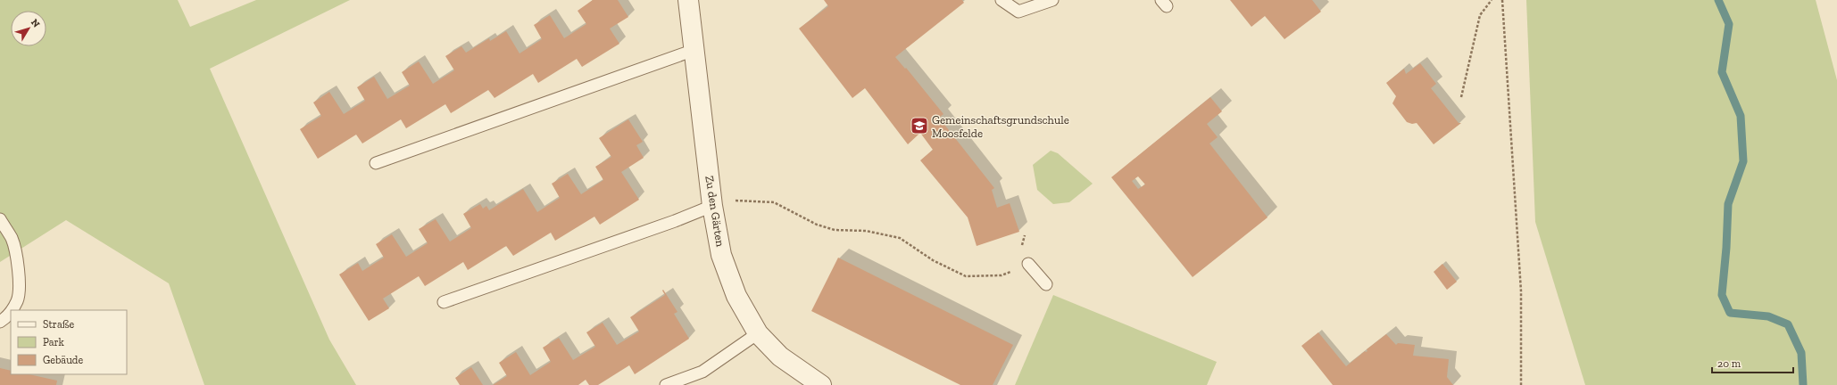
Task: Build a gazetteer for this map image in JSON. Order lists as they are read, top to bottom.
{
  "streets": {
    "street": ["Zu den Gärten"]
  },
  "places": {
    "school or university": ["Gemeinschaftsgrundschule Moosfelde"]
  },
  "legend": ["Straße", "Park", "Gebäude"],
  "scale_bar": "20 m",
  "north": "top right"
}
